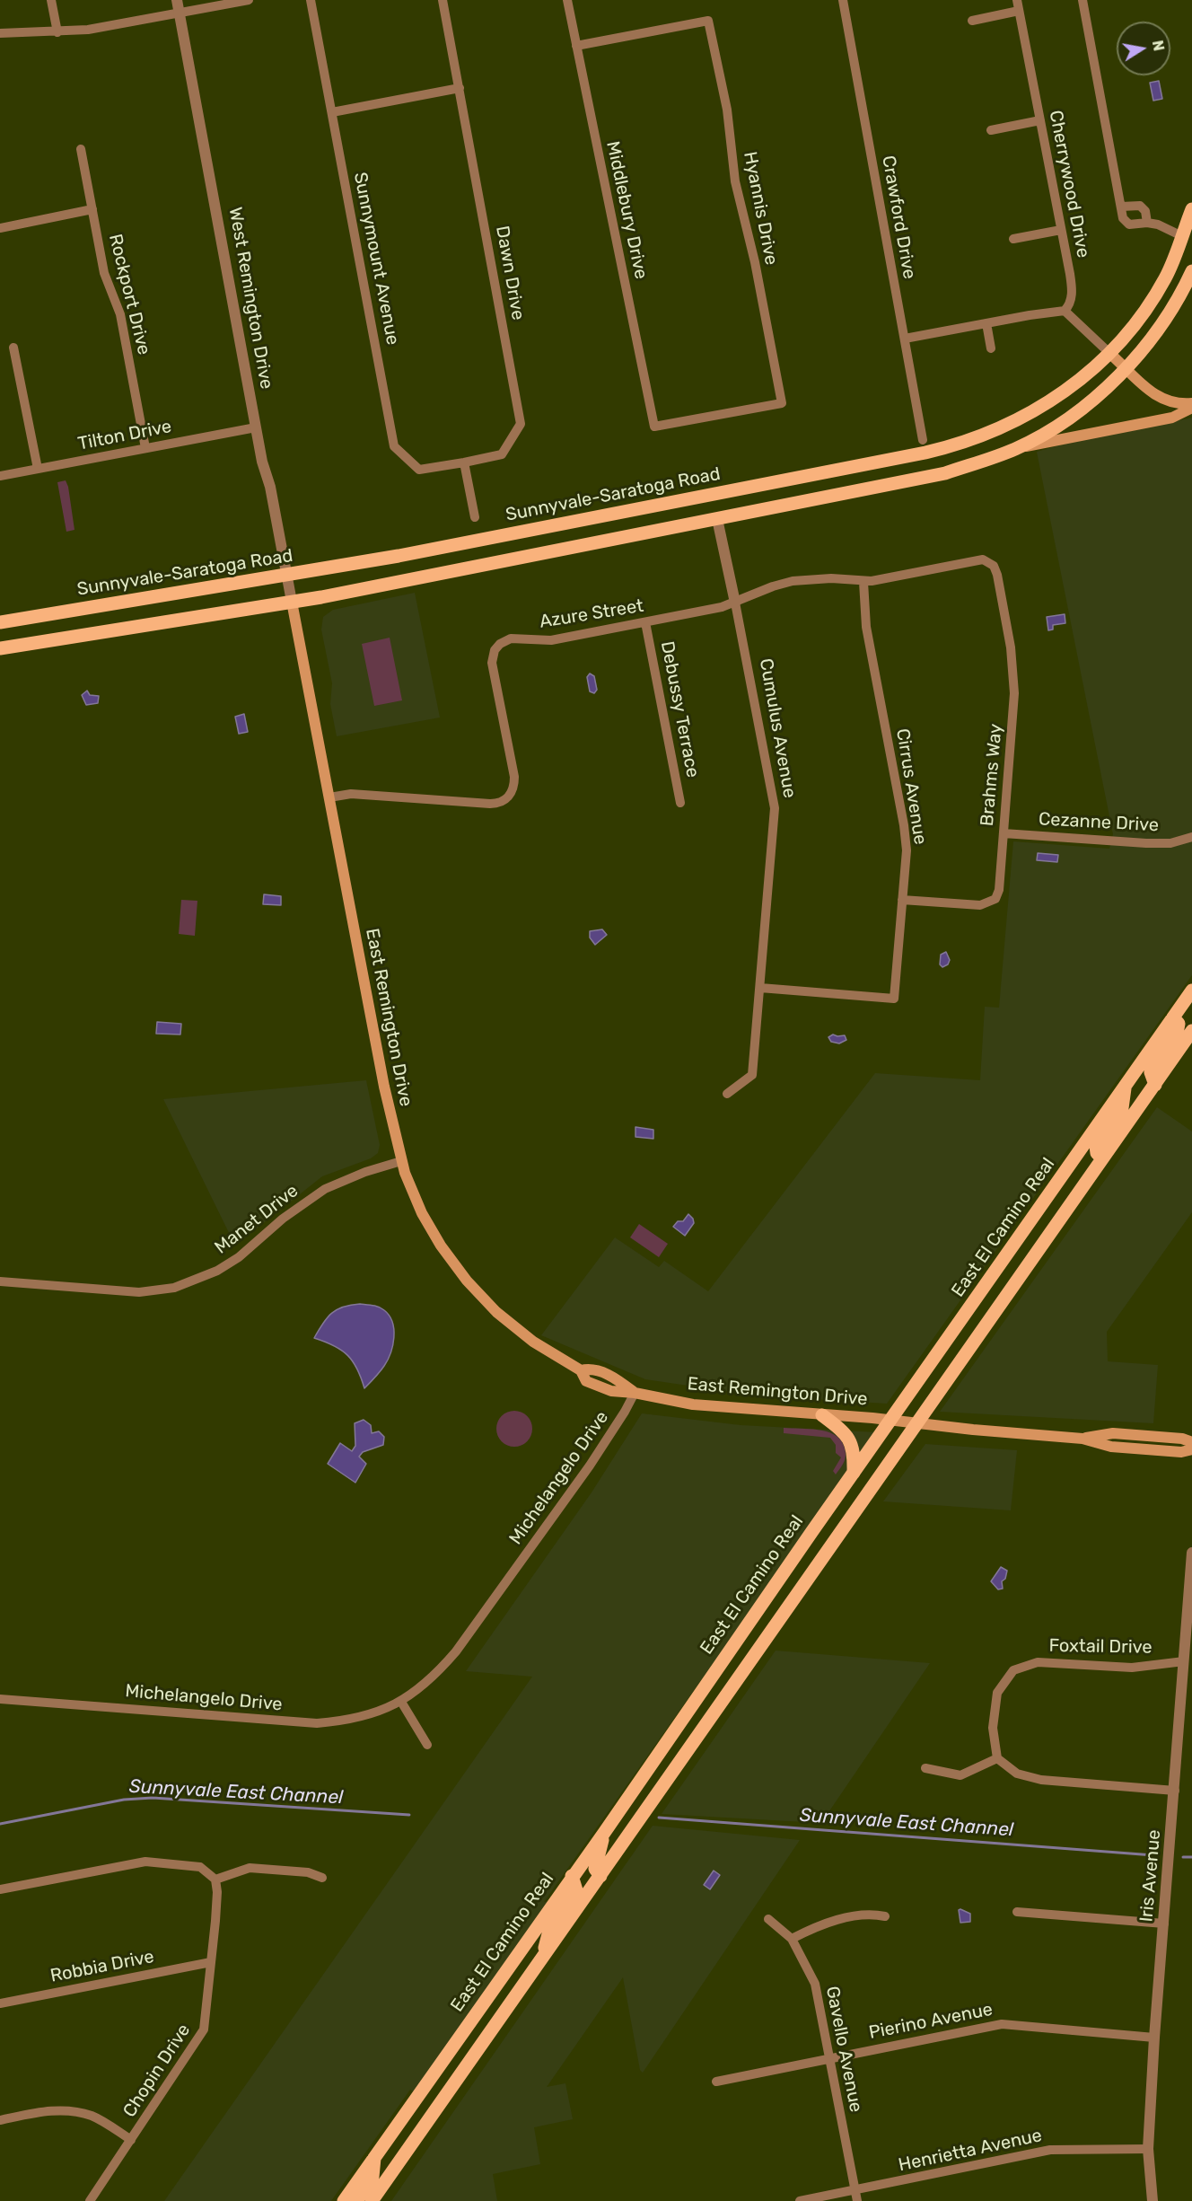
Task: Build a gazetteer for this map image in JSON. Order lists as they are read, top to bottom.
{
  "streets": {
    "main road": ["Sunnyvale-Saratoga Road", "East Remington Drive", "East El Camino Real"],
    "street": [
      "Cherrywood Drive",
      "Hyannis Drive",
      "Middlebury Drive",
      "Crawford Drive",
      "Sunnymount Avenue",
      "Dawn Drive",
      "Rockport Drive",
      "West Remington Drive",
      "Tilton Drive",
      "Azure Street",
      "Debussy Terrace",
      "Cumulus Avenue",
      "Brahms Way",
      "Cirrus Avenue",
      "Cezanne Drive",
      "Manet Drive",
      "Michelangelo Drive",
      "Foxtail Drive",
      "Iris Avenue",
      "Robbia Drive",
      "Pierino Avenue",
      "Gavello Avenue",
      "Chopin Drive",
      "Henrietta Avenue"
    ]
  },
  "crossings": [
    ["Hyannis Drive", "Middlebury Drive"],
    ["Sunnymount Avenue", "Dawn Drive"],
    ["Rockport Drive", "Tilton Drive"],
    ["West Remington Drive", "Tilton Drive"],
    ["West Remington Drive", "Sunnyvale-Saratoga Road"],
    ["West Remington Drive", "East Remington Drive"],
    ["Azure Street", "Debussy Terrace"],
    ["Azure Street", "Cumulus Avenue"],
    ["Azure Street", "Brahms Way"],
    ["Azure Street", "Cirrus Avenue"],
    ["Azure Street", "East Remington Drive"],
    ["Cumulus Avenue", "Cirrus Avenue"],
    ["Brahms Way", "Cirrus Avenue"],
    ["Brahms Way", "Cezanne Drive"],
    ["East Remington Drive", "Manet Drive"],
    ["East Remington Drive", "East El Camino Real"],
    ["East Remington Drive", "Michelangelo Drive"],
    ["Foxtail Drive", "Iris Avenue"],
    ["Iris Avenue", "Pierino Avenue"],
    ["Iris Avenue", "Henrietta Avenue"],
    ["Robbia Drive", "Chopin Drive"],
    ["Pierino Avenue", "Gavello Avenue"],
    ["Gavello Avenue", "Henrietta Avenue"]
  ],
  "water": ["Sunnyvale East Channel"],
  "north": "right"
}
